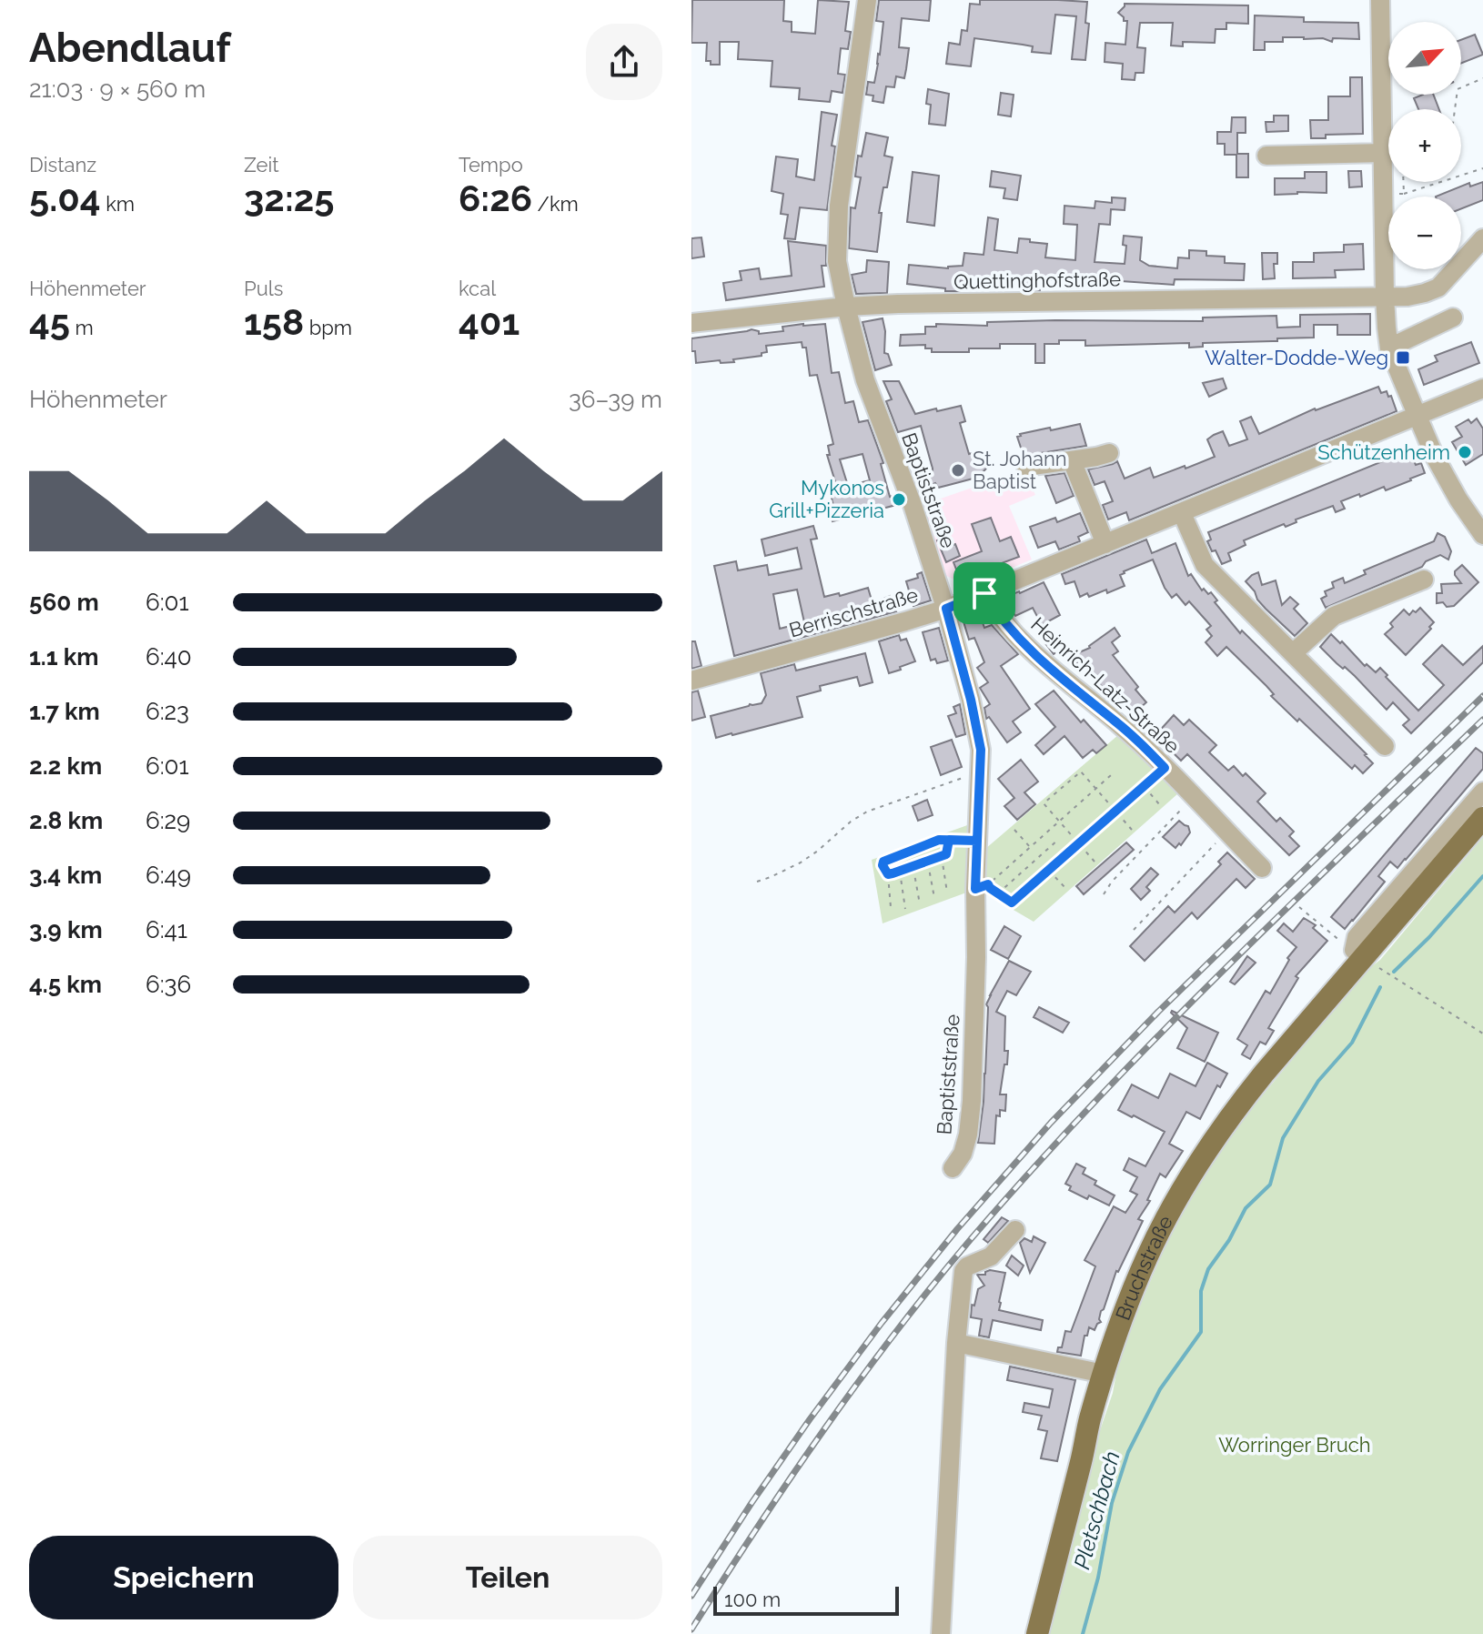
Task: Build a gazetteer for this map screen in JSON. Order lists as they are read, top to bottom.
{
  "streets": {
    "main road": ["Bruchstraße"],
    "street": [
      "Quettinghofstraße",
      "Baptiststraße",
      "Berrischstraße",
      "Heinrich-Latz-Straße"
    ]
  },
  "crossings": [
    ["Quettinghofstraße", "Baptiststraße"],
    ["Baptiststraße", "Berrischstraße"],
    ["Berrischstraße", "Heinrich-Latz-Straße"]
  ],
  "water": ["Pletschbach"],
  "parks": ["Worringer Bruch"],
  "places": {
    "transit": ["Walter-Dodde-Weg"],
    "other": ["Schützenheim", "St. Johann Baptist", "Mykonos Grill+Pizzeria"]
  },
  "scale_bar": "100 m",
  "north": "top right",
  "page": {
    "heading": ["Abendlauf", "21:03 · 9 × 560 m"],
    "map_buttons": ["+", "−"],
    "stats": [
      ["Distanz", "5.04 km"],
      ["Zeit", "32:25"],
      ["Tempo", "6:26 /km"],
      ["Höhenmeter", "45 m"],
      ["Puls", "158 bpm"],
      ["kcal", "401"]
    ],
    "chart": ["Höhenmeter", "36–39 m"],
    "list": [
      {
        "name": "560 m",
        "note": "6:01"
      },
      {
        "name": "1.1 km",
        "note": "6:40"
      },
      {
        "name": "1.7 km",
        "note": "6:23"
      },
      {
        "name": "2.2 km",
        "note": "6:01"
      },
      {
        "name": "2.8 km",
        "note": "6:29"
      },
      {
        "name": "3.4 km",
        "note": "6:49"
      },
      {
        "name": "3.9 km",
        "note": "6:41"
      },
      {
        "name": "4.5 km",
        "note": "6:36"
      }
    ],
    "buttons": ["Speichern", "Teilen"],
    "scale": "100 m"
  }
}
